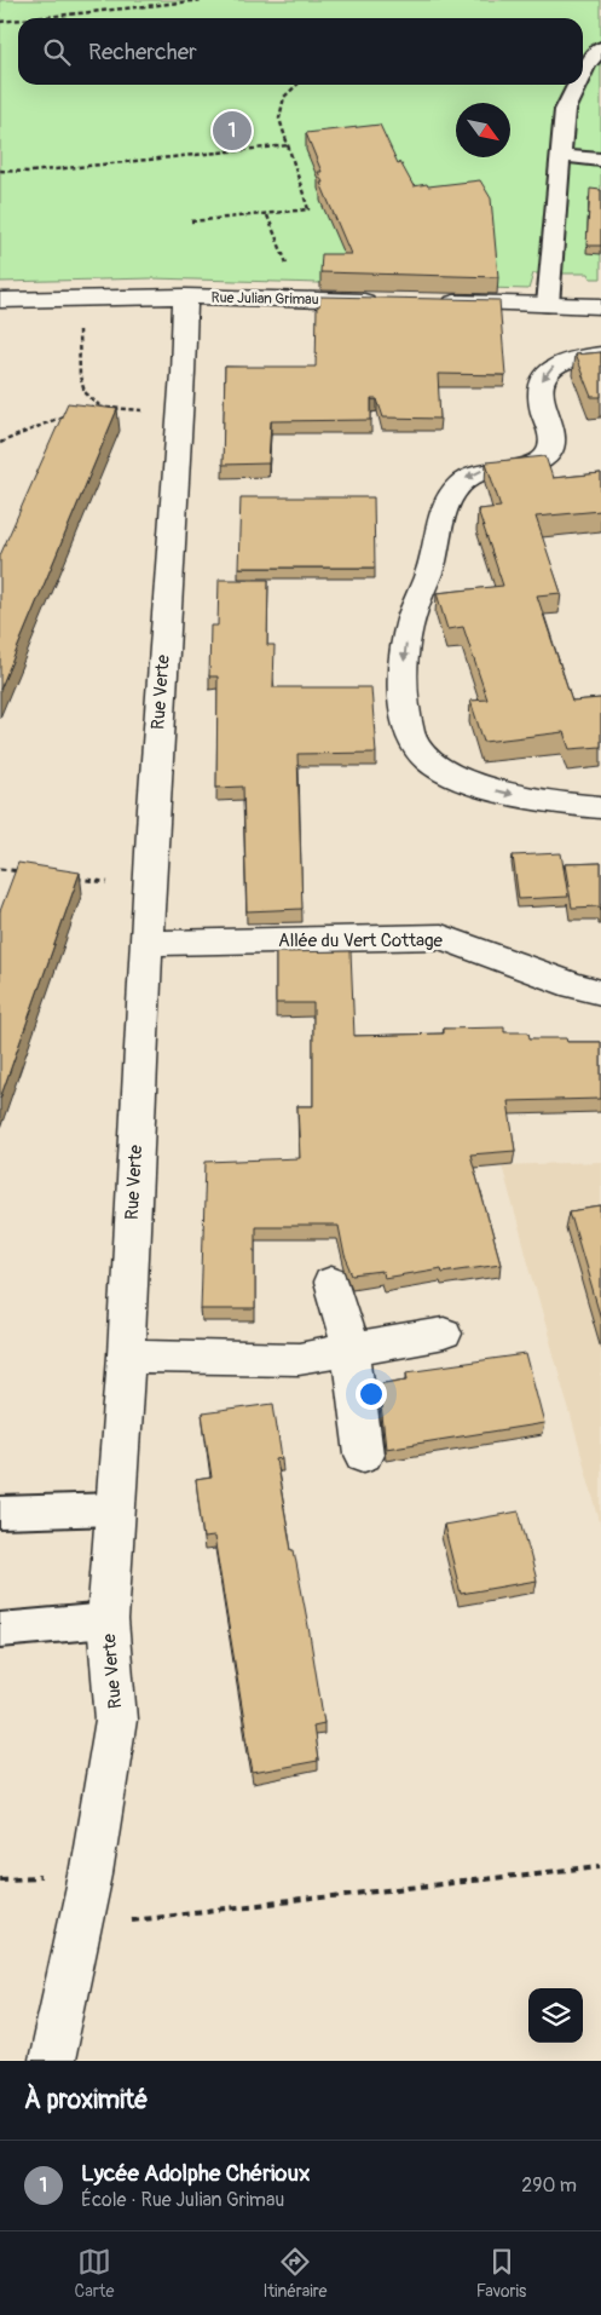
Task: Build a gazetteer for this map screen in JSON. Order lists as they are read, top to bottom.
{
  "streets": {
    "street": ["Rue Julian Grimau", "Rue Verte", "Allée du Vert Cottage"]
  },
  "crossings": [
    ["Rue Julian Grimau", "Rue Verte"],
    ["Rue Verte", "Allée du Vert Cottage"]
  ],
  "north": "bottom right",
  "page": {
    "search": "Rechercher",
    "pins": "1",
    "heading": "À proximité",
    "list": [
      {
        "mark": "1",
        "name": "Lycée Adolphe Chérioux",
        "note": "École · Rue Julian Grimau",
        "value": "290 m"
      }
    ],
    "nav": ["Carte", "Itinéraire", "Favoris"]
  }
}
